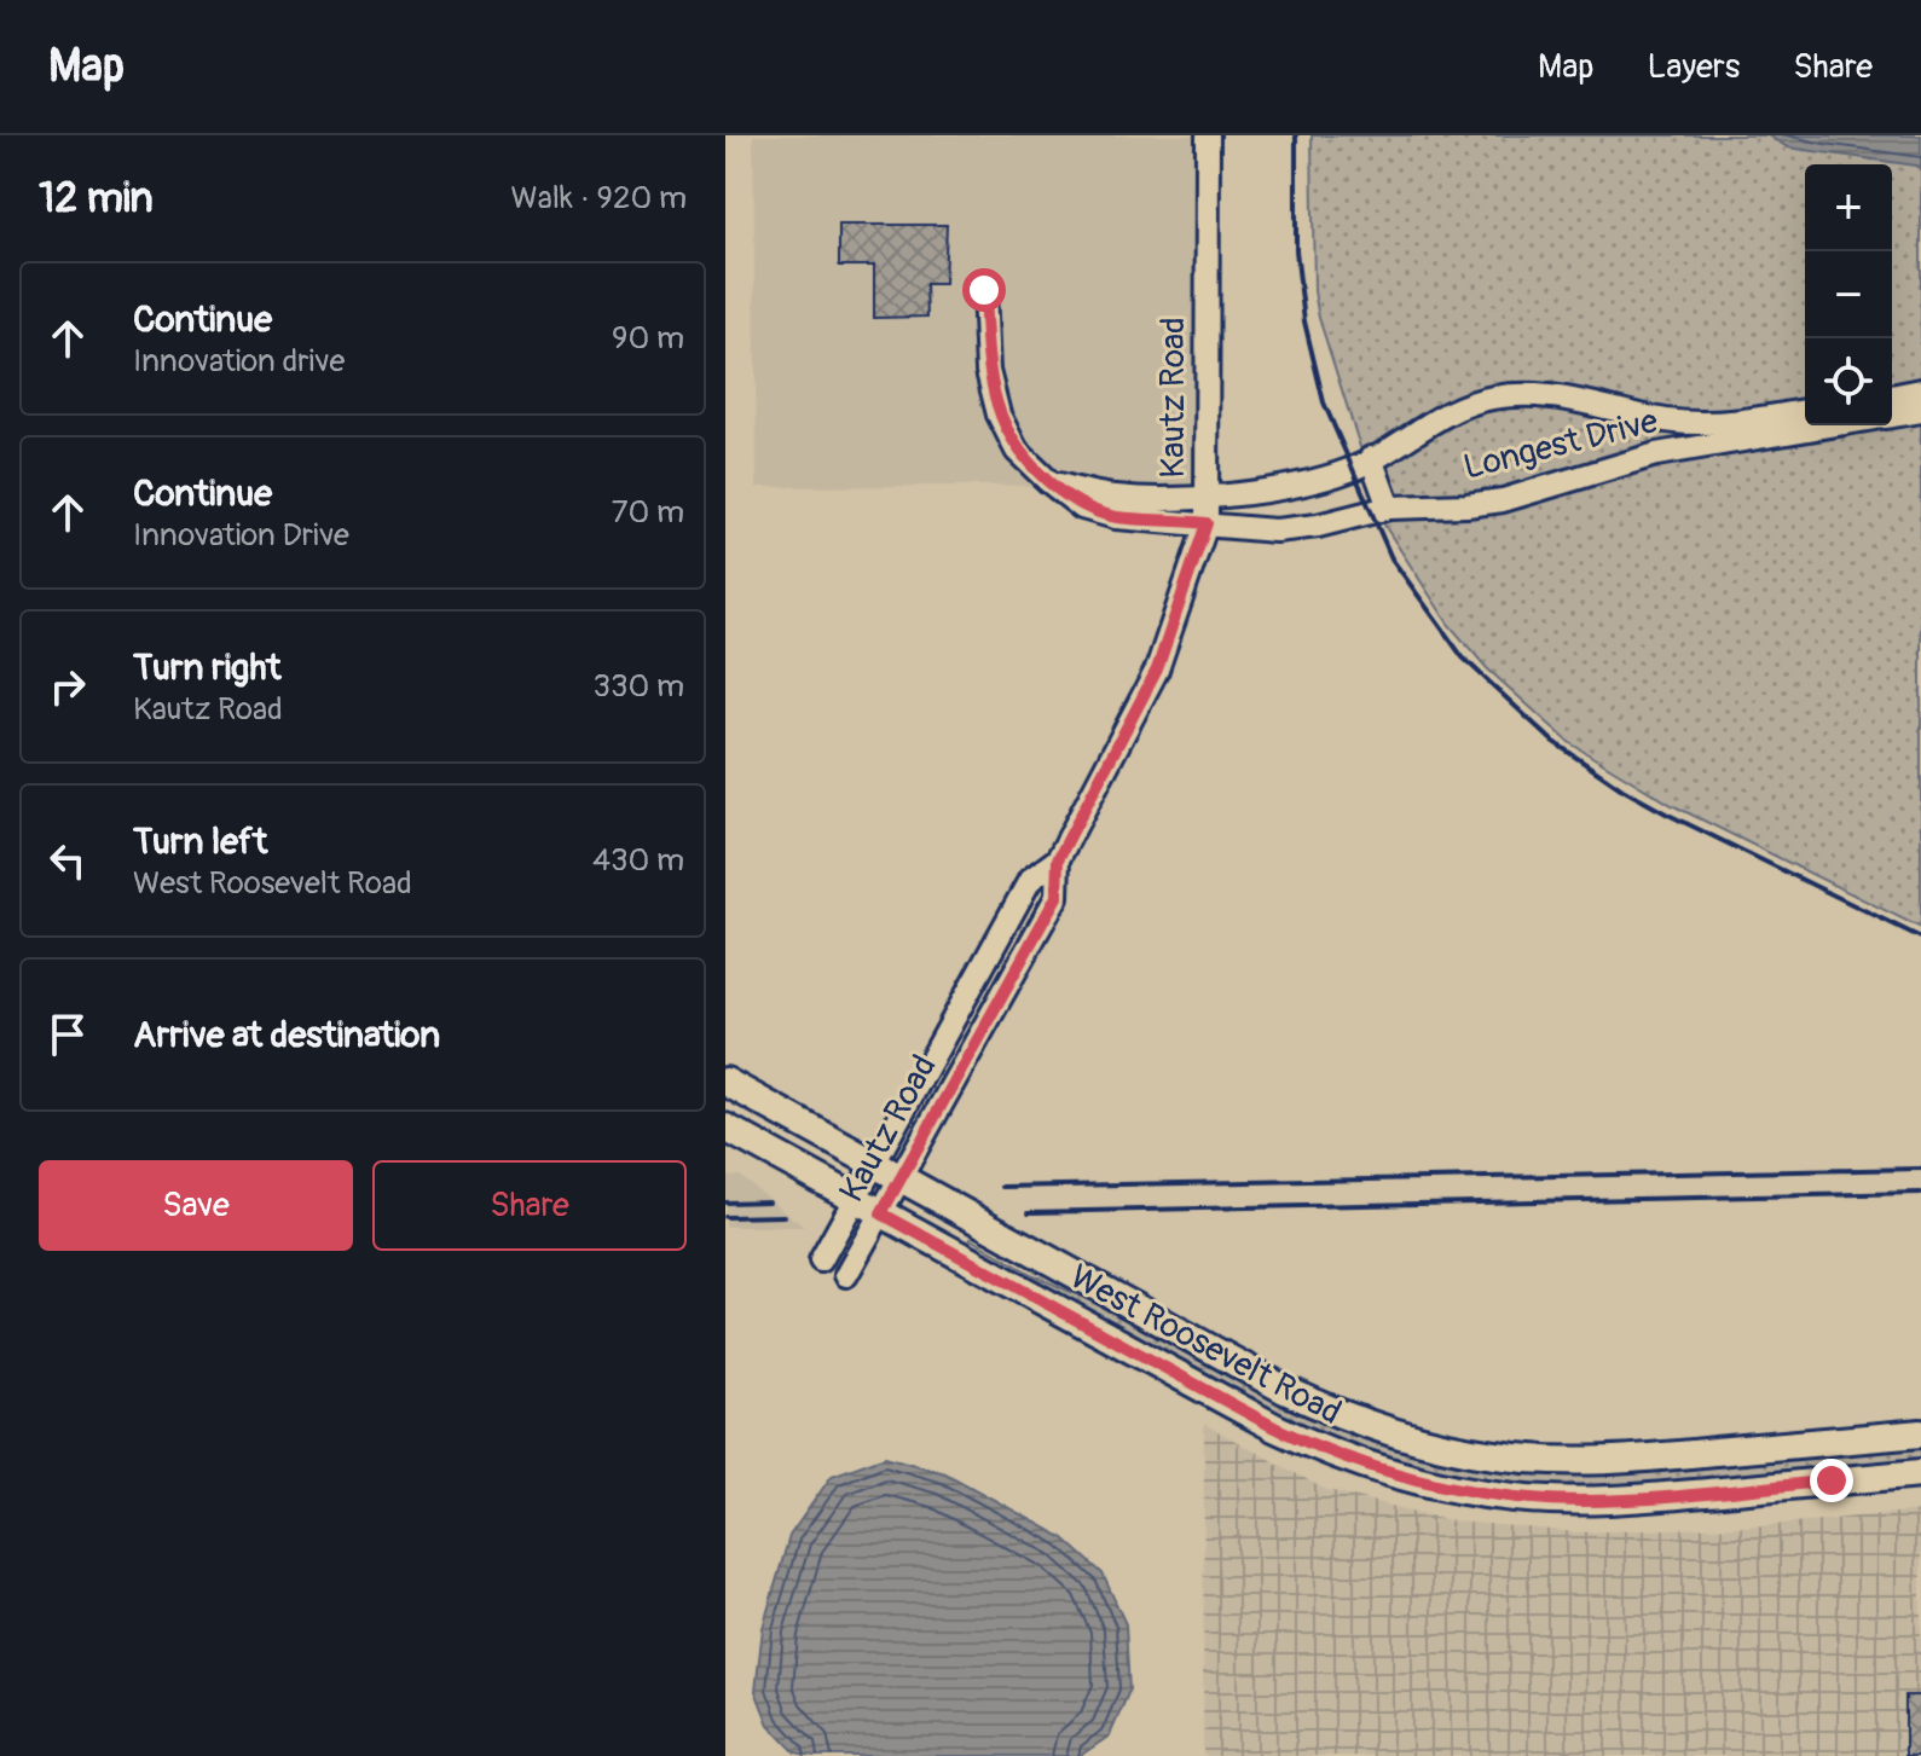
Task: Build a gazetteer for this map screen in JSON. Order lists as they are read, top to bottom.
{
  "streets": {
    "main road": ["West Roosevelt Road"],
    "street": ["Kautz Road", "Longest Drive"]
  },
  "crossings": [
    ["Kautz Road", "Longest Drive"],
    ["Kautz Road", "West Roosevelt Road"]
  ],
  "page": {
    "header": "Map",
    "nav": ["Map", "Layers", "Share"],
    "heading": ["12 min", "Walk · 920 m"],
    "map_buttons": ["+", "−"],
    "list": [
      ["Continue", "Innovation drive", "90 m"],
      ["Continue", "Innovation Drive", "70 m"],
      ["Turn right", "Kautz Road", "330 m"],
      ["Turn left", "West Roosevelt Road", "430 m"],
      "Arrive at destination"
    ],
    "buttons": ["Save", "Share"]
  }
}
